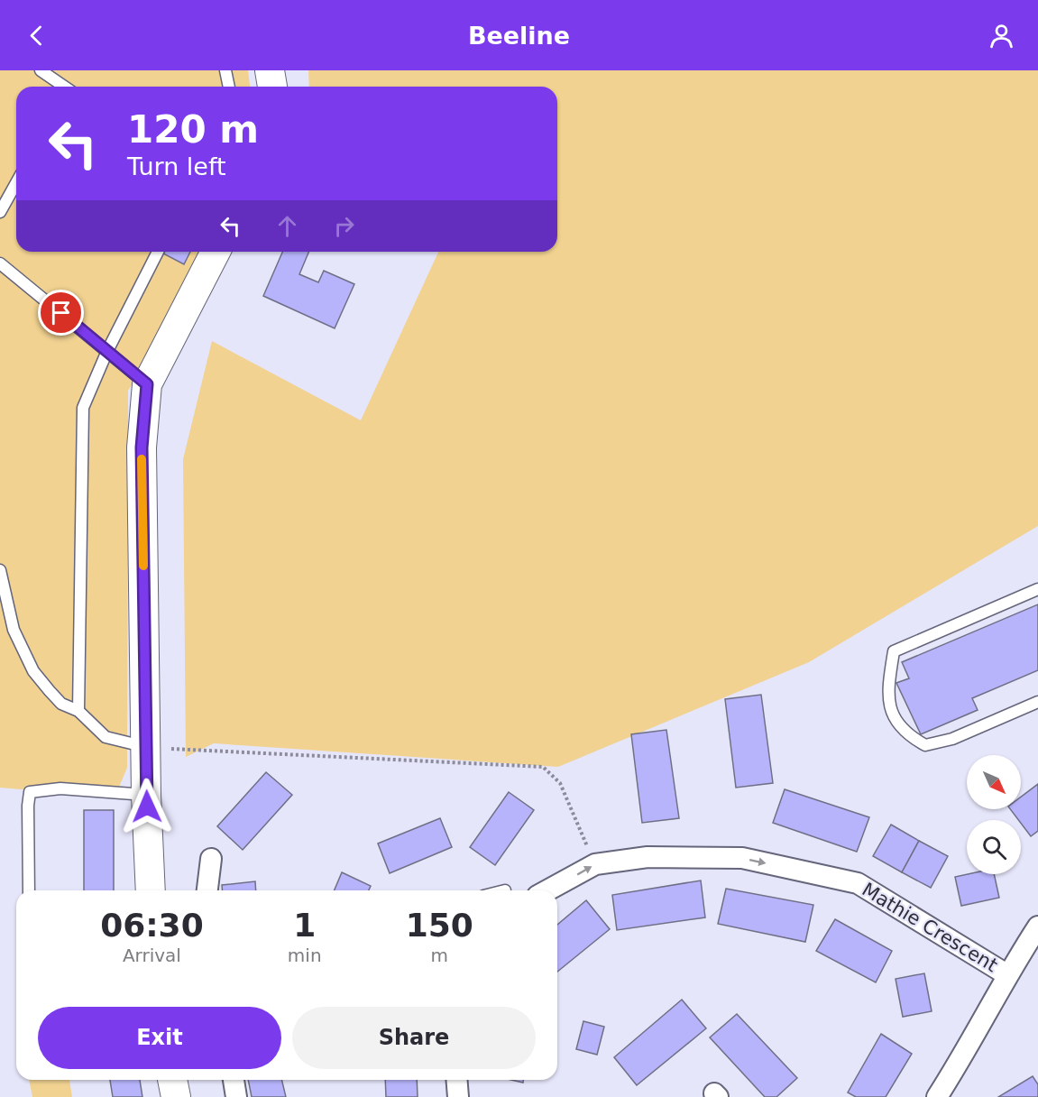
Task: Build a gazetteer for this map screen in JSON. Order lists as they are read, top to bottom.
{
  "streets": {
    "street": ["Mathie Crescent"]
  },
  "one_way": ["Mathie Crescent"],
  "north": "bottom right",
  "page": {
    "header": "Beeline",
    "turn": ["120 m", "Turn left"],
    "eta": [
      "06:30",
      "Arrival",
      "1",
      "min",
      "150",
      "m"
    ],
    "buttons": ["Exit", "Share"]
  }
}
